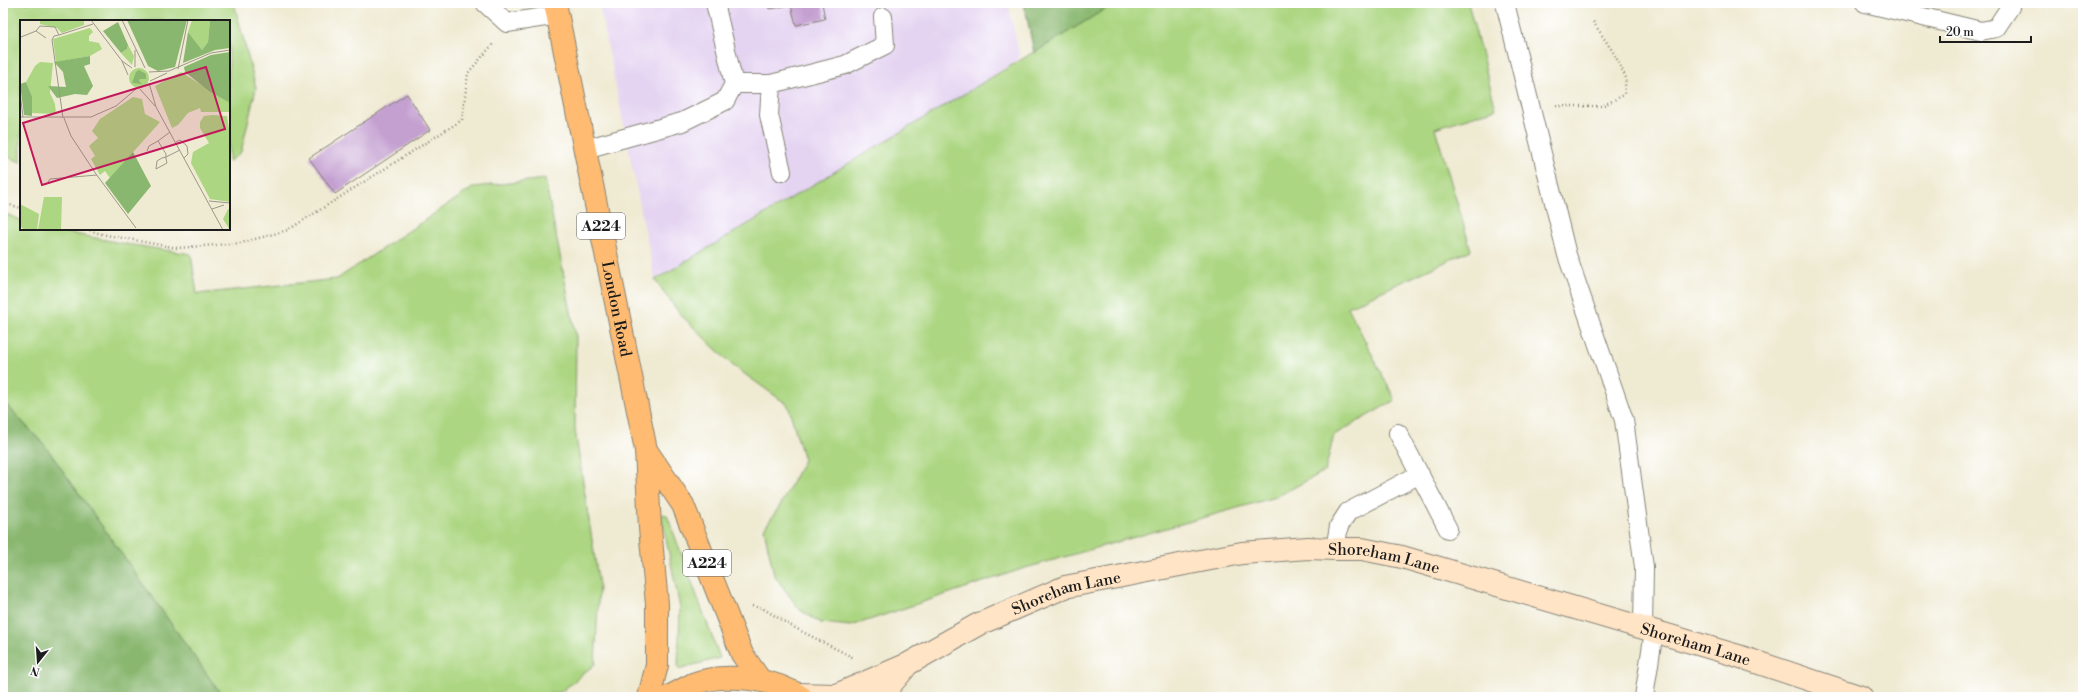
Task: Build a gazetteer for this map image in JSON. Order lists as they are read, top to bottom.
{
  "streets": {
    "main road": ["A224", "London Road"],
    "street": ["Shoreham Lane"]
  },
  "scale_bar": "20 m",
  "north": "bottom"
}
